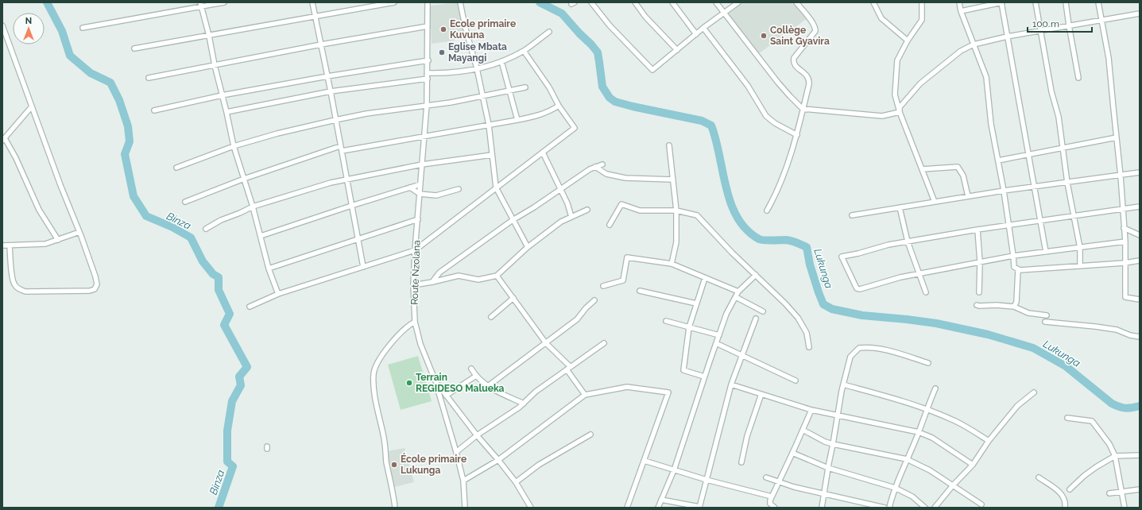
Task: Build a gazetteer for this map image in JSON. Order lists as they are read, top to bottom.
{
  "streets": {
    "street": ["Route Nzolana"]
  },
  "water": ["Binza", "Lukunga"],
  "places": [
    "Ecole primaire Kuvuna",
    "Collège Saint Gyavira",
    "Eglise Mbata Mayangi",
    "Terrain REGIDESO Malueka",
    "École primaire Lukunga"
  ],
  "scale_bar": "100 m",
  "north": "top"
}
